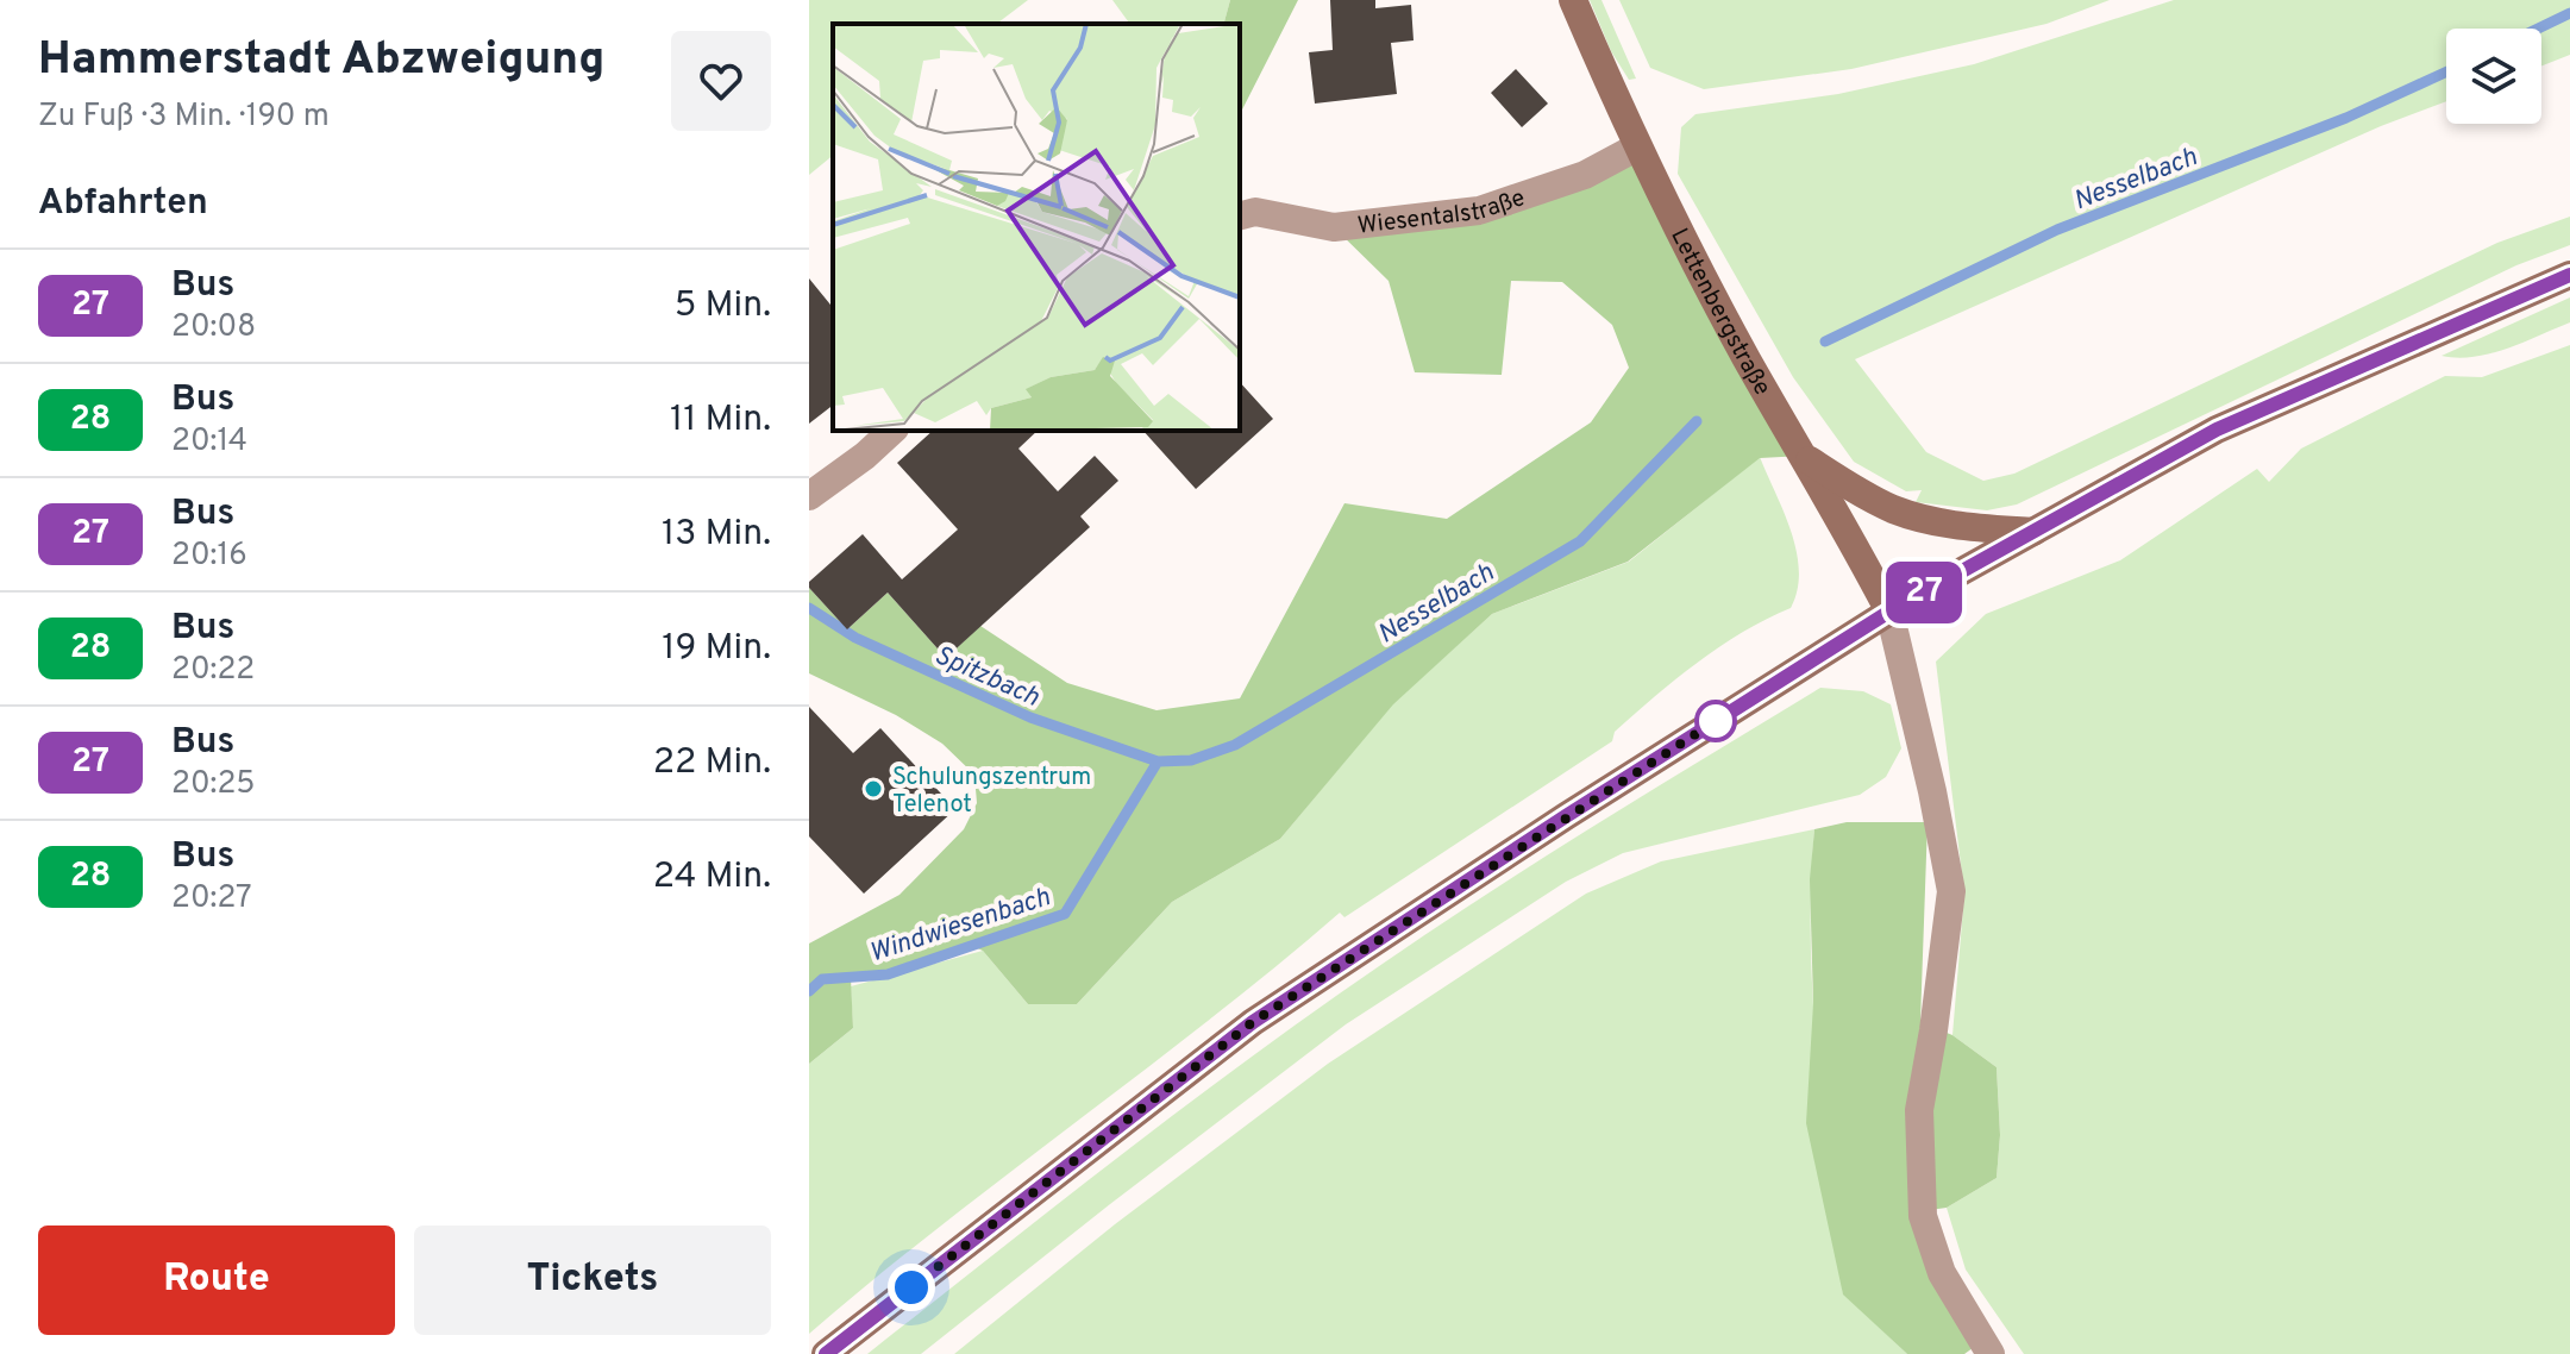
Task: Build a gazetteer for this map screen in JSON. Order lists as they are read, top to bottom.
{
  "streets": {
    "main road": ["Lettenbergstraße"],
    "street": ["Wiesentalstraße"]
  },
  "crossings": [
    ["Wiesentalstraße", "Lettenbergstraße"]
  ],
  "water": ["Nesselbach", "Spitzbach", "Windwiesenbach"],
  "places": ["Schulungszentrum Telenot"],
  "lines": ["bus line 27"],
  "page": {
    "heading": [
      ["Hammerstadt Abzweigung", "Zu Fuß · 3 Min. · 190 m"],
      "Abfahrten"
    ],
    "on_map": "27",
    "list": [
      {
        "mark": "27",
        "name": "Bus",
        "note": "20:08",
        "value": "5 Min."
      },
      {
        "mark": "28",
        "name": "Bus",
        "note": "20:14",
        "value": "11 Min."
      },
      {
        "mark": "27",
        "name": "Bus",
        "note": "20:16",
        "value": "13 Min."
      },
      {
        "mark": "28",
        "name": "Bus",
        "note": "20:22",
        "value": "19 Min."
      },
      {
        "mark": "27",
        "name": "Bus",
        "note": "20:25",
        "value": "22 Min."
      },
      {
        "mark": "28",
        "name": "Bus",
        "note": "20:27",
        "value": "24 Min."
      }
    ],
    "buttons": ["Route", "Tickets"]
  }
}
